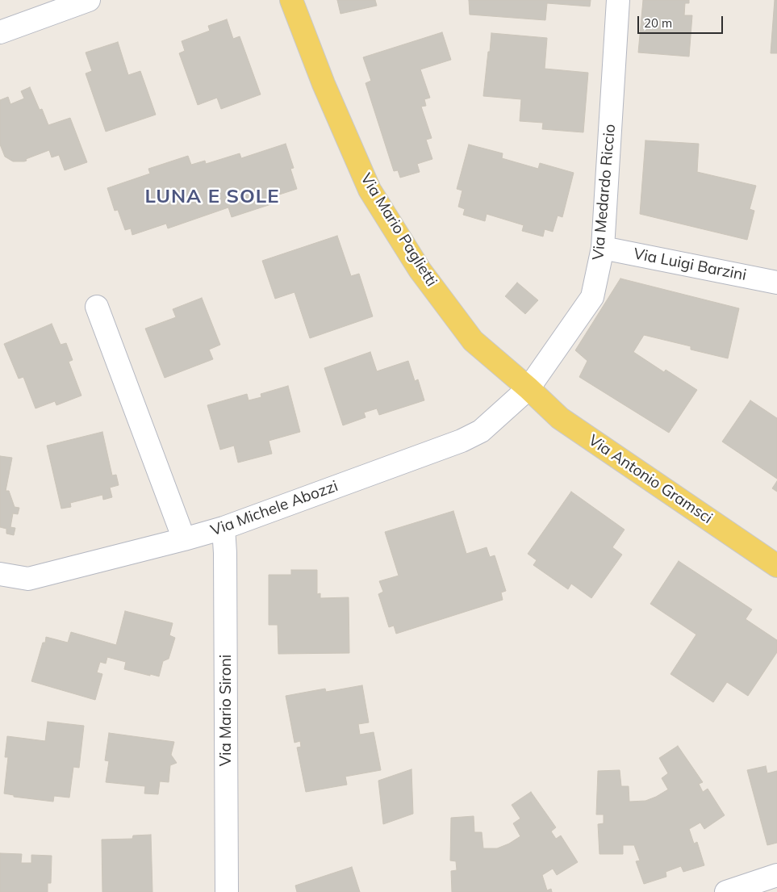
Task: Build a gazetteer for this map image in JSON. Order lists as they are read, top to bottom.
{
  "streets": {
    "main road": ["Via Mario Paglietti", "Via Antonio Gramsci"],
    "street": [
      "Via Medardo Riccio",
      "Via Luigi Barzini",
      "Via Michele Abozzi",
      "Via Mario Sironi"
    ]
  },
  "crossings": [
    ["Via Medardo Riccio", "Via Mario Paglietti"],
    ["Via Medardo Riccio", "Via Luigi Barzini"],
    ["Via Medardo Riccio", "Via Antonio Gramsci"],
    ["Via Medardo Riccio", "Via Michele Abozzi"],
    ["Via Mario Paglietti", "Via Antonio Gramsci"],
    ["Via Mario Paglietti", "Via Michele Abozzi"],
    ["Via Antonio Gramsci", "Via Michele Abozzi"],
    ["Via Michele Abozzi", "Via Mario Sironi"]
  ],
  "districts": ["LUNA E SOLE"],
  "scale_bar": "20 m"
}
